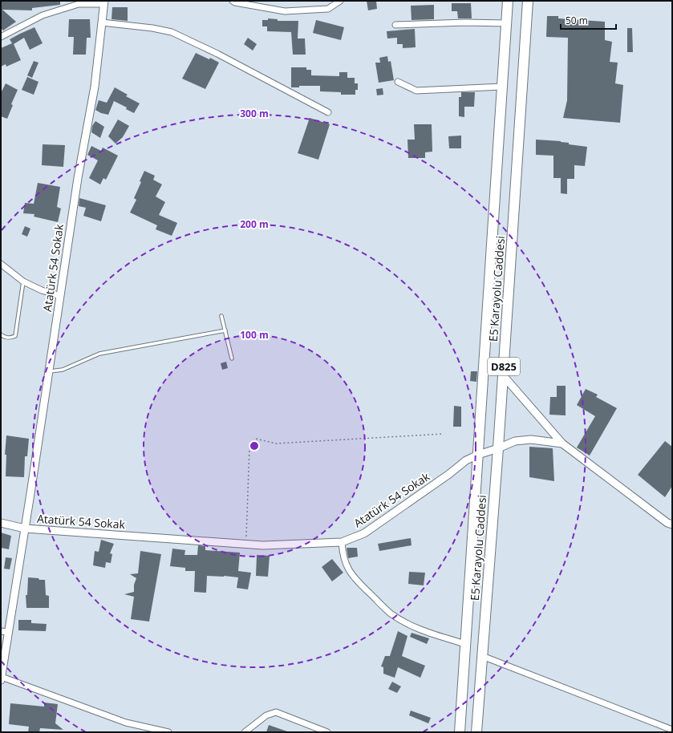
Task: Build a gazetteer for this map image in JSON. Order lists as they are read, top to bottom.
{
  "streets": {
    "highway": ["E5 Karayolu Caddesi", "D825"],
    "street": ["Atatürk 54 Sokak"]
  },
  "crossings": [
    ["Atatürk 54 Sokak", "E5 Karayolu Caddesi"]
  ],
  "scale_bar": "50 m",
  "rings": ["300 m", "200 m", "100 m"]
}
